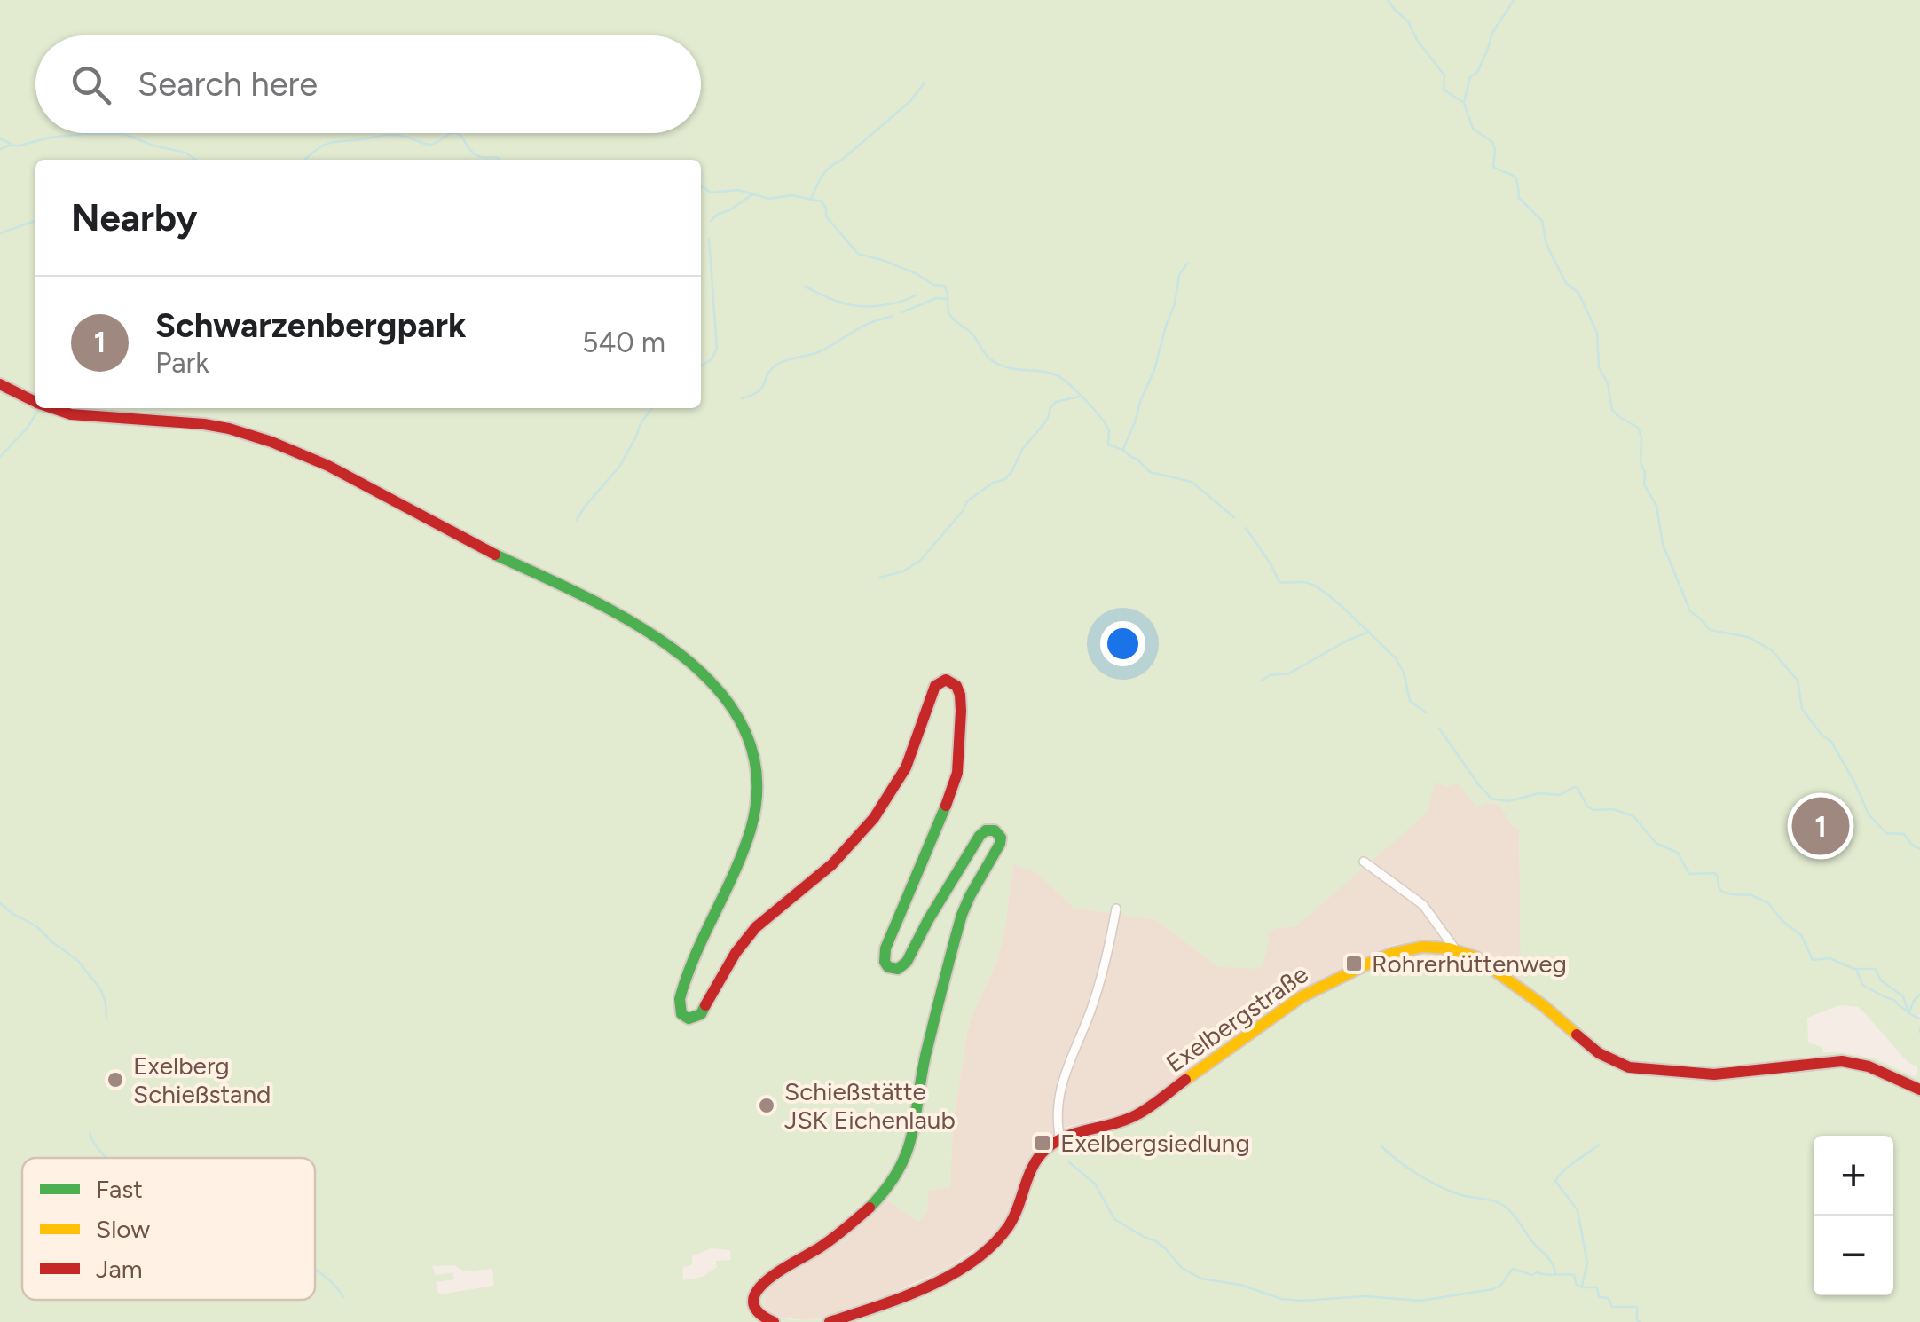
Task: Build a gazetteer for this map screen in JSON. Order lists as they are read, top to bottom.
{
  "streets": {
    "main road": ["Exelbergstraße"]
  },
  "places": {
    "transit": ["Rohrerhüttenweg", "Exelbergsiedlung"],
    "other": ["Exelberg Schießstand", "Schießstätte JSK Eichenlaub"]
  },
  "legend": ["Fast", "Slow", "Jam"],
  "page": {
    "search": "Search here",
    "heading": "Nearby",
    "list": [
      {
        "mark": "1",
        "name": "Schwarzenbergpark",
        "note": "Park",
        "value": "540 m"
      }
    ],
    "pins": "1",
    "map_buttons": ["+", "−"]
  }
}
